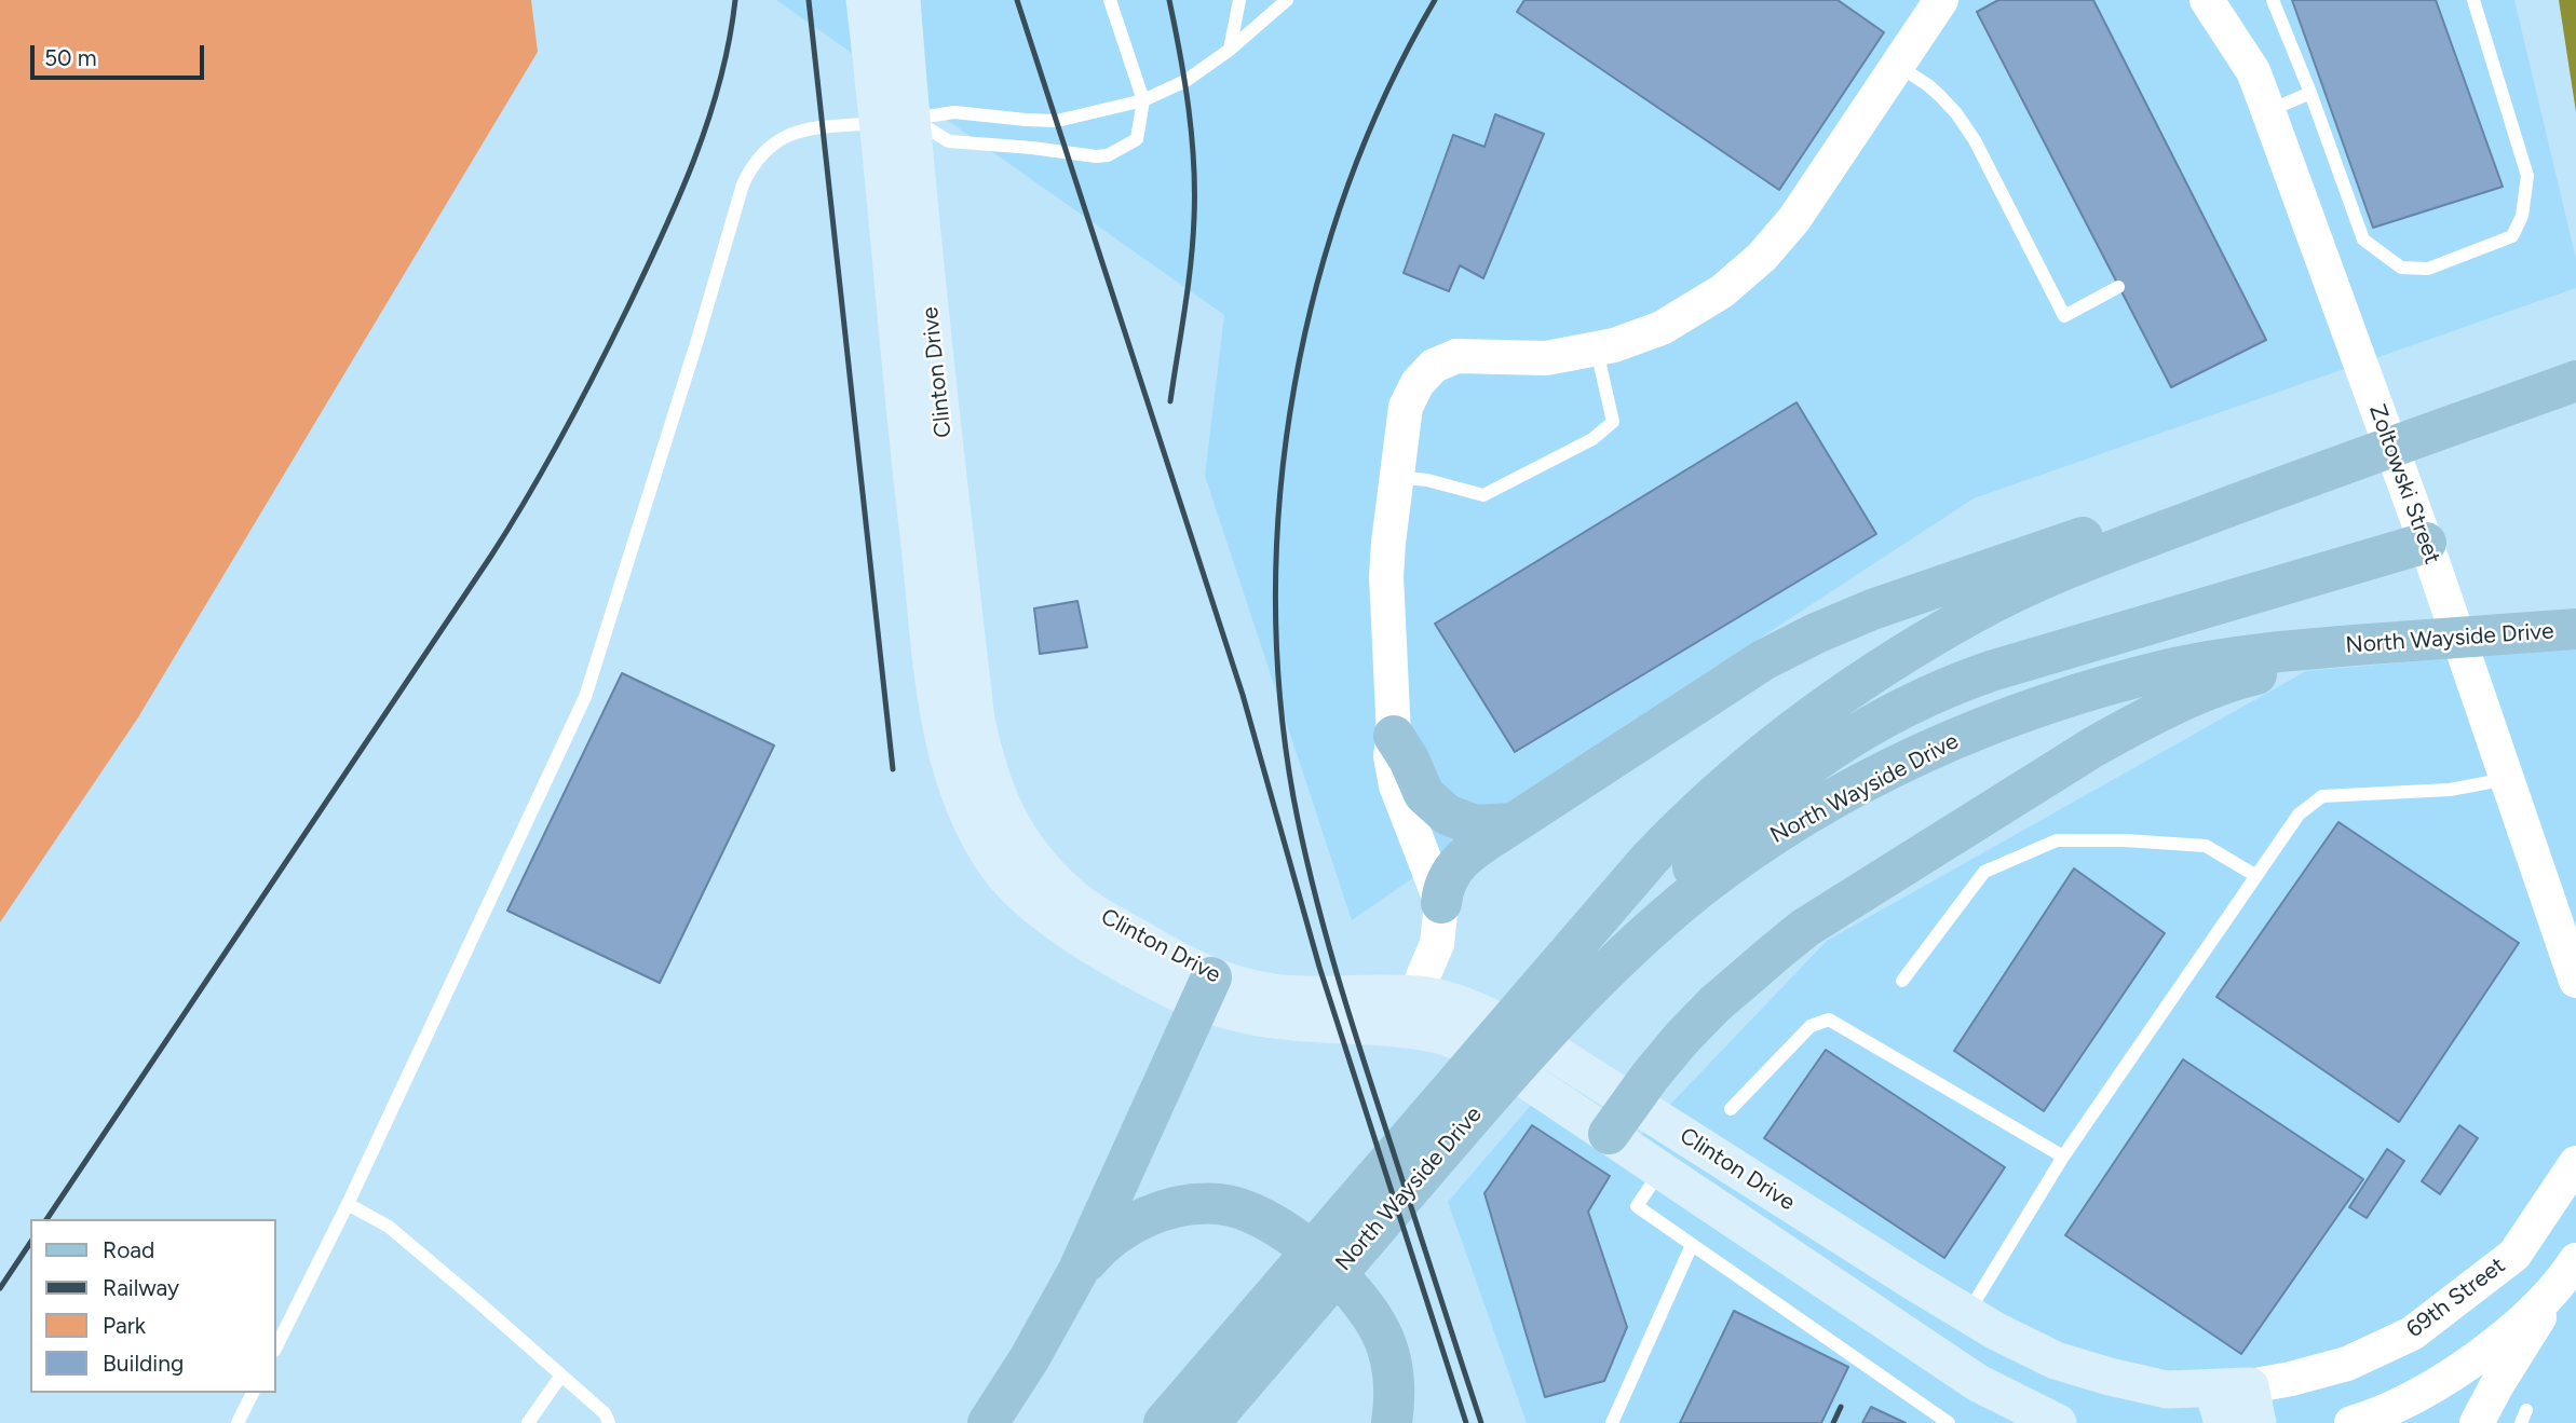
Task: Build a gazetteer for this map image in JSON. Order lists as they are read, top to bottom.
{
  "streets": {
    "main road": ["Clinton Drive", "North Wayside Drive"],
    "street": ["Zoltowski Street", "69th Street"]
  },
  "crossings": [
    ["Clinton Drive", "69th Street"]
  ],
  "legend": [
    "Road",
    "Railway",
    "Park",
    "Building"
  ],
  "scale_bar": "50 m"
}
